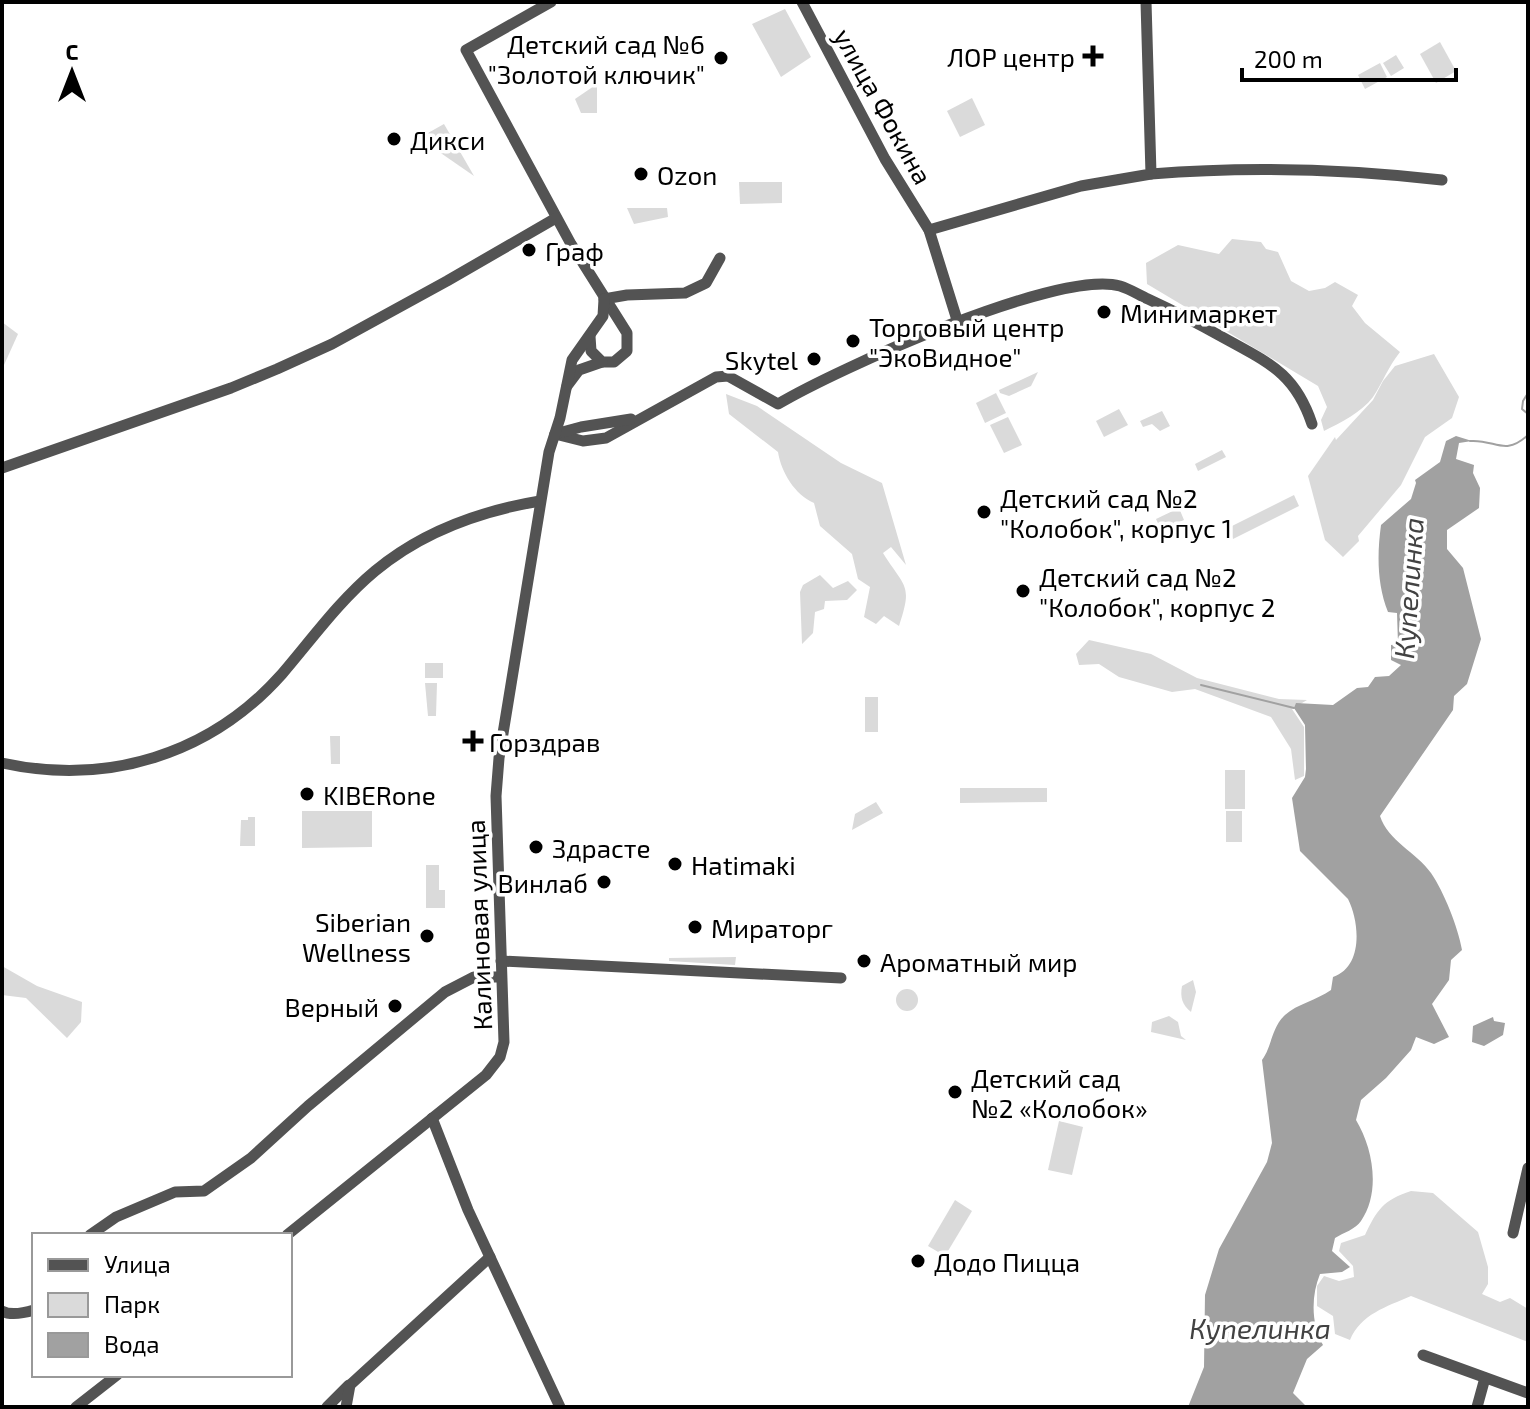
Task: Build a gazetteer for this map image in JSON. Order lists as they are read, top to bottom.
{
  "streets": {
    "street": ["улица Фокина", "Калиновая улица"]
  },
  "water": ["Купелинка"],
  "places": {
    "health": ["ЛОР центр", "Горздрав"],
    "other": [
      "Детский сад №6 \"Золотой ключик\"",
      "Дикси",
      "Ozon",
      "Граф",
      "Минимаркет",
      "Торговый центр \"ЭкоВидное\"",
      "Skytel",
      "Детский сад №2 \"Колобок\", корпус 1",
      "Детский сад №2 \"Колобок\", корпус 2",
      "KIBERone",
      "Здрасте",
      "Hatimaki",
      "Винлаб",
      "Мираторг",
      "Siberian Wellness",
      "Ароматный мир",
      "Верный",
      "Детский сад №2 «Колобок»",
      "Додо Пицца"
    ]
  },
  "legend": ["Улица", "Парк", "Вода"],
  "scale_bar": "200 m",
  "north": "top"
}
